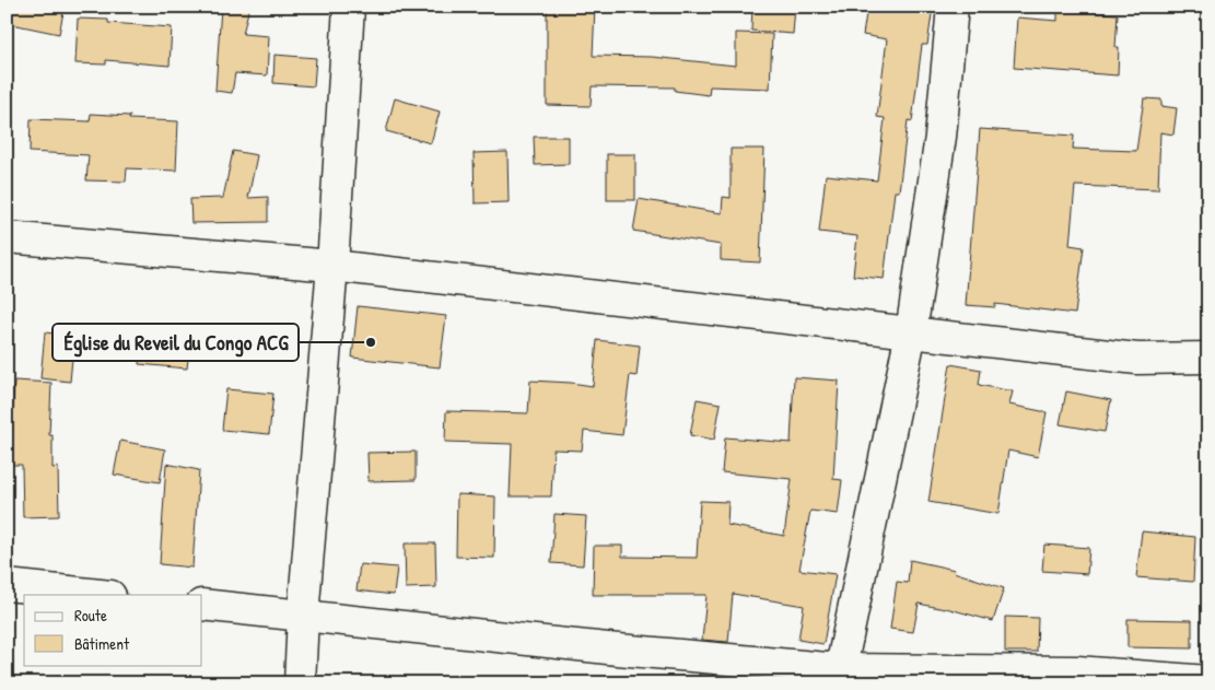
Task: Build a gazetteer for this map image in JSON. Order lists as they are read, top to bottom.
{
  "places": ["Église du Reveil du Congo ACG"],
  "legend": ["Route", "Bâtiment"]
}
